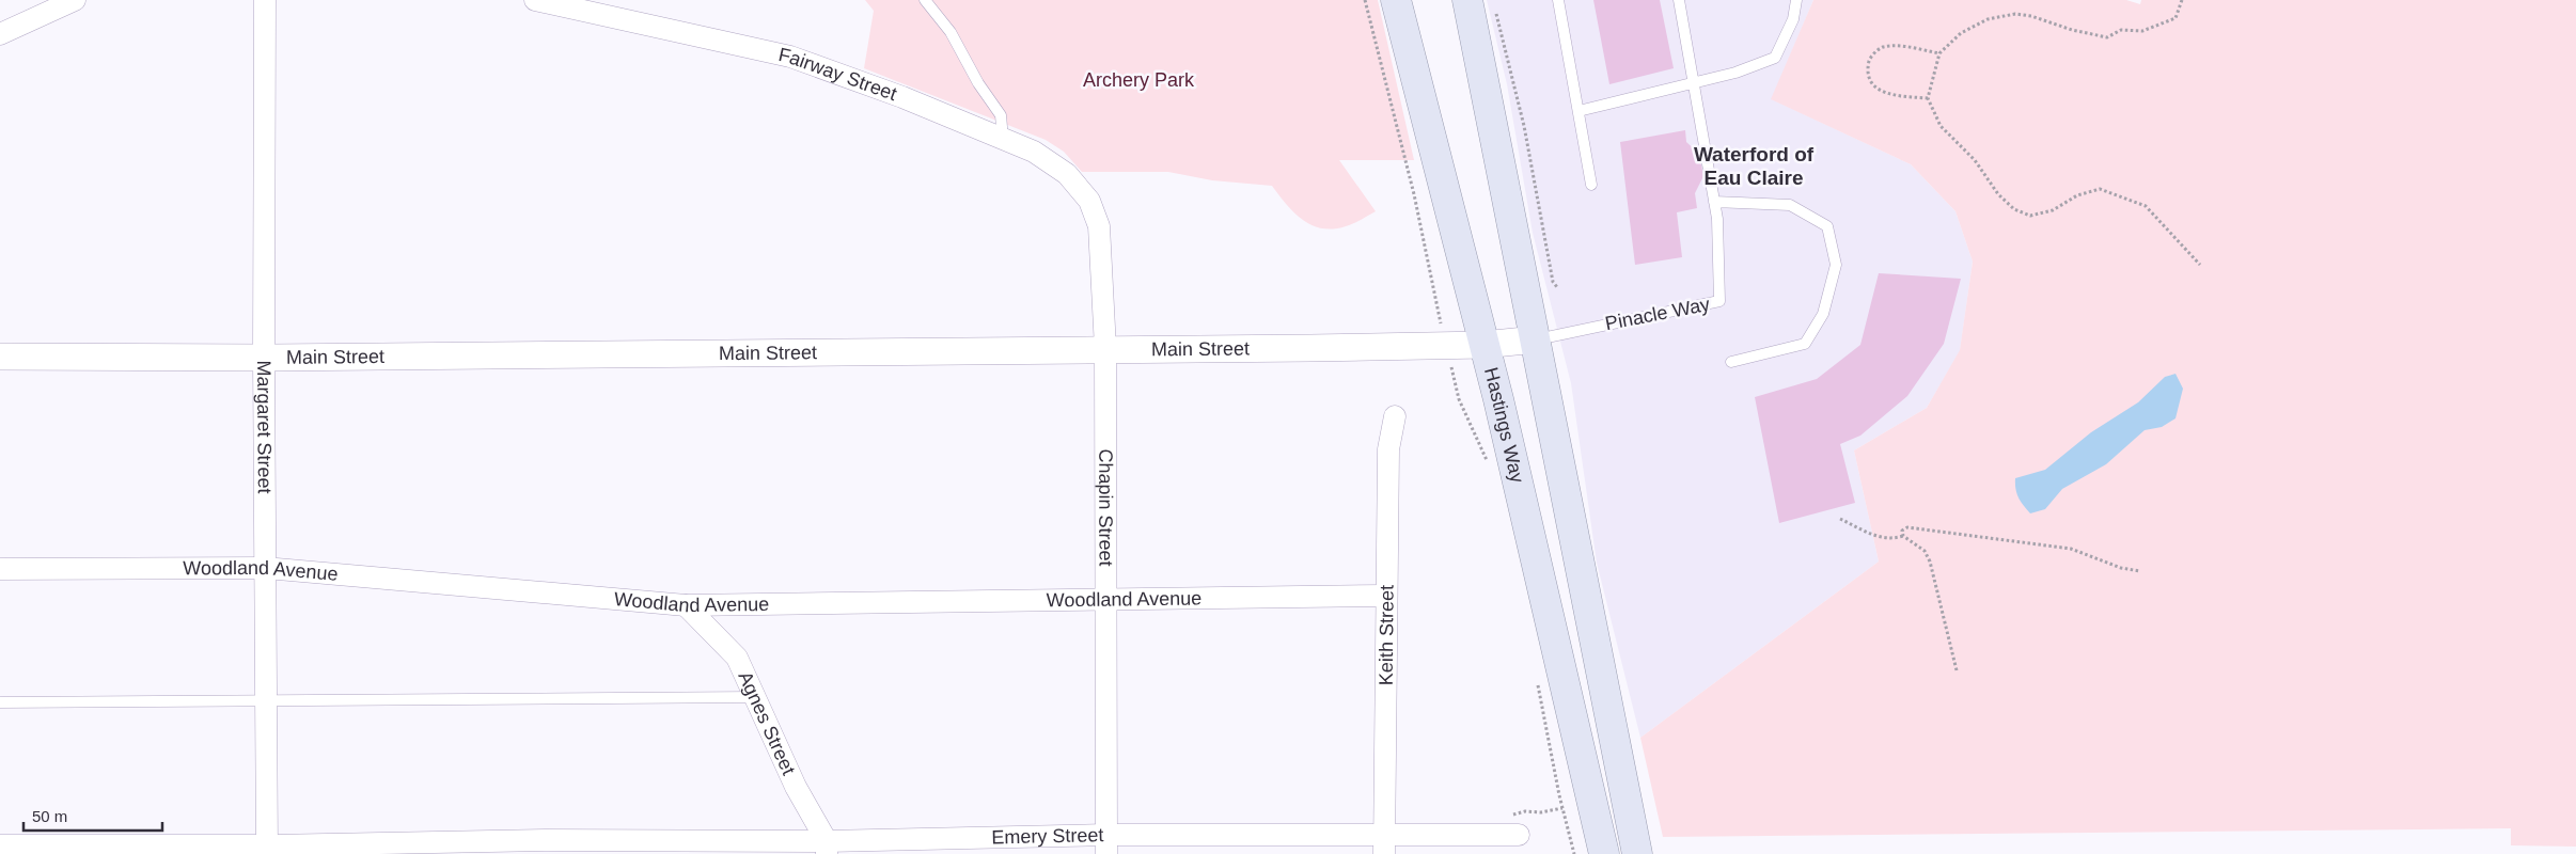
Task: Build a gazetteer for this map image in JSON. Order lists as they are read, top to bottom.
{
  "streets": {
    "main road": ["Hastings Way"],
    "street": [
      "Fairway Street",
      "Main Street",
      "Margaret Street",
      "Chapin Street",
      "Woodland Avenue",
      "Keith Street",
      "Agnes Street",
      "Emery Street"
    ],
    "lane": ["Pinacle Way"]
  },
  "crossings": [
    ["Fairway Street", "Chapin Street"],
    ["Pinacle Way", "Main Street"],
    ["Main Street", "Hastings Way"],
    ["Main Street", "Margaret Street"],
    ["Main Street", "Chapin Street"],
    ["Margaret Street", "Woodland Avenue"],
    ["Margaret Street", "Emery Street"],
    ["Chapin Street", "Woodland Avenue"],
    ["Chapin Street", "Emery Street"],
    ["Woodland Avenue", "Keith Street"],
    ["Woodland Avenue", "Agnes Street"],
    ["Keith Street", "Emery Street"],
    ["Agnes Street", "Emery Street"]
  ],
  "districts": ["Waterford of Eau Claire"],
  "parks": ["Archery Park"],
  "scale_bar": "50 m"
}
